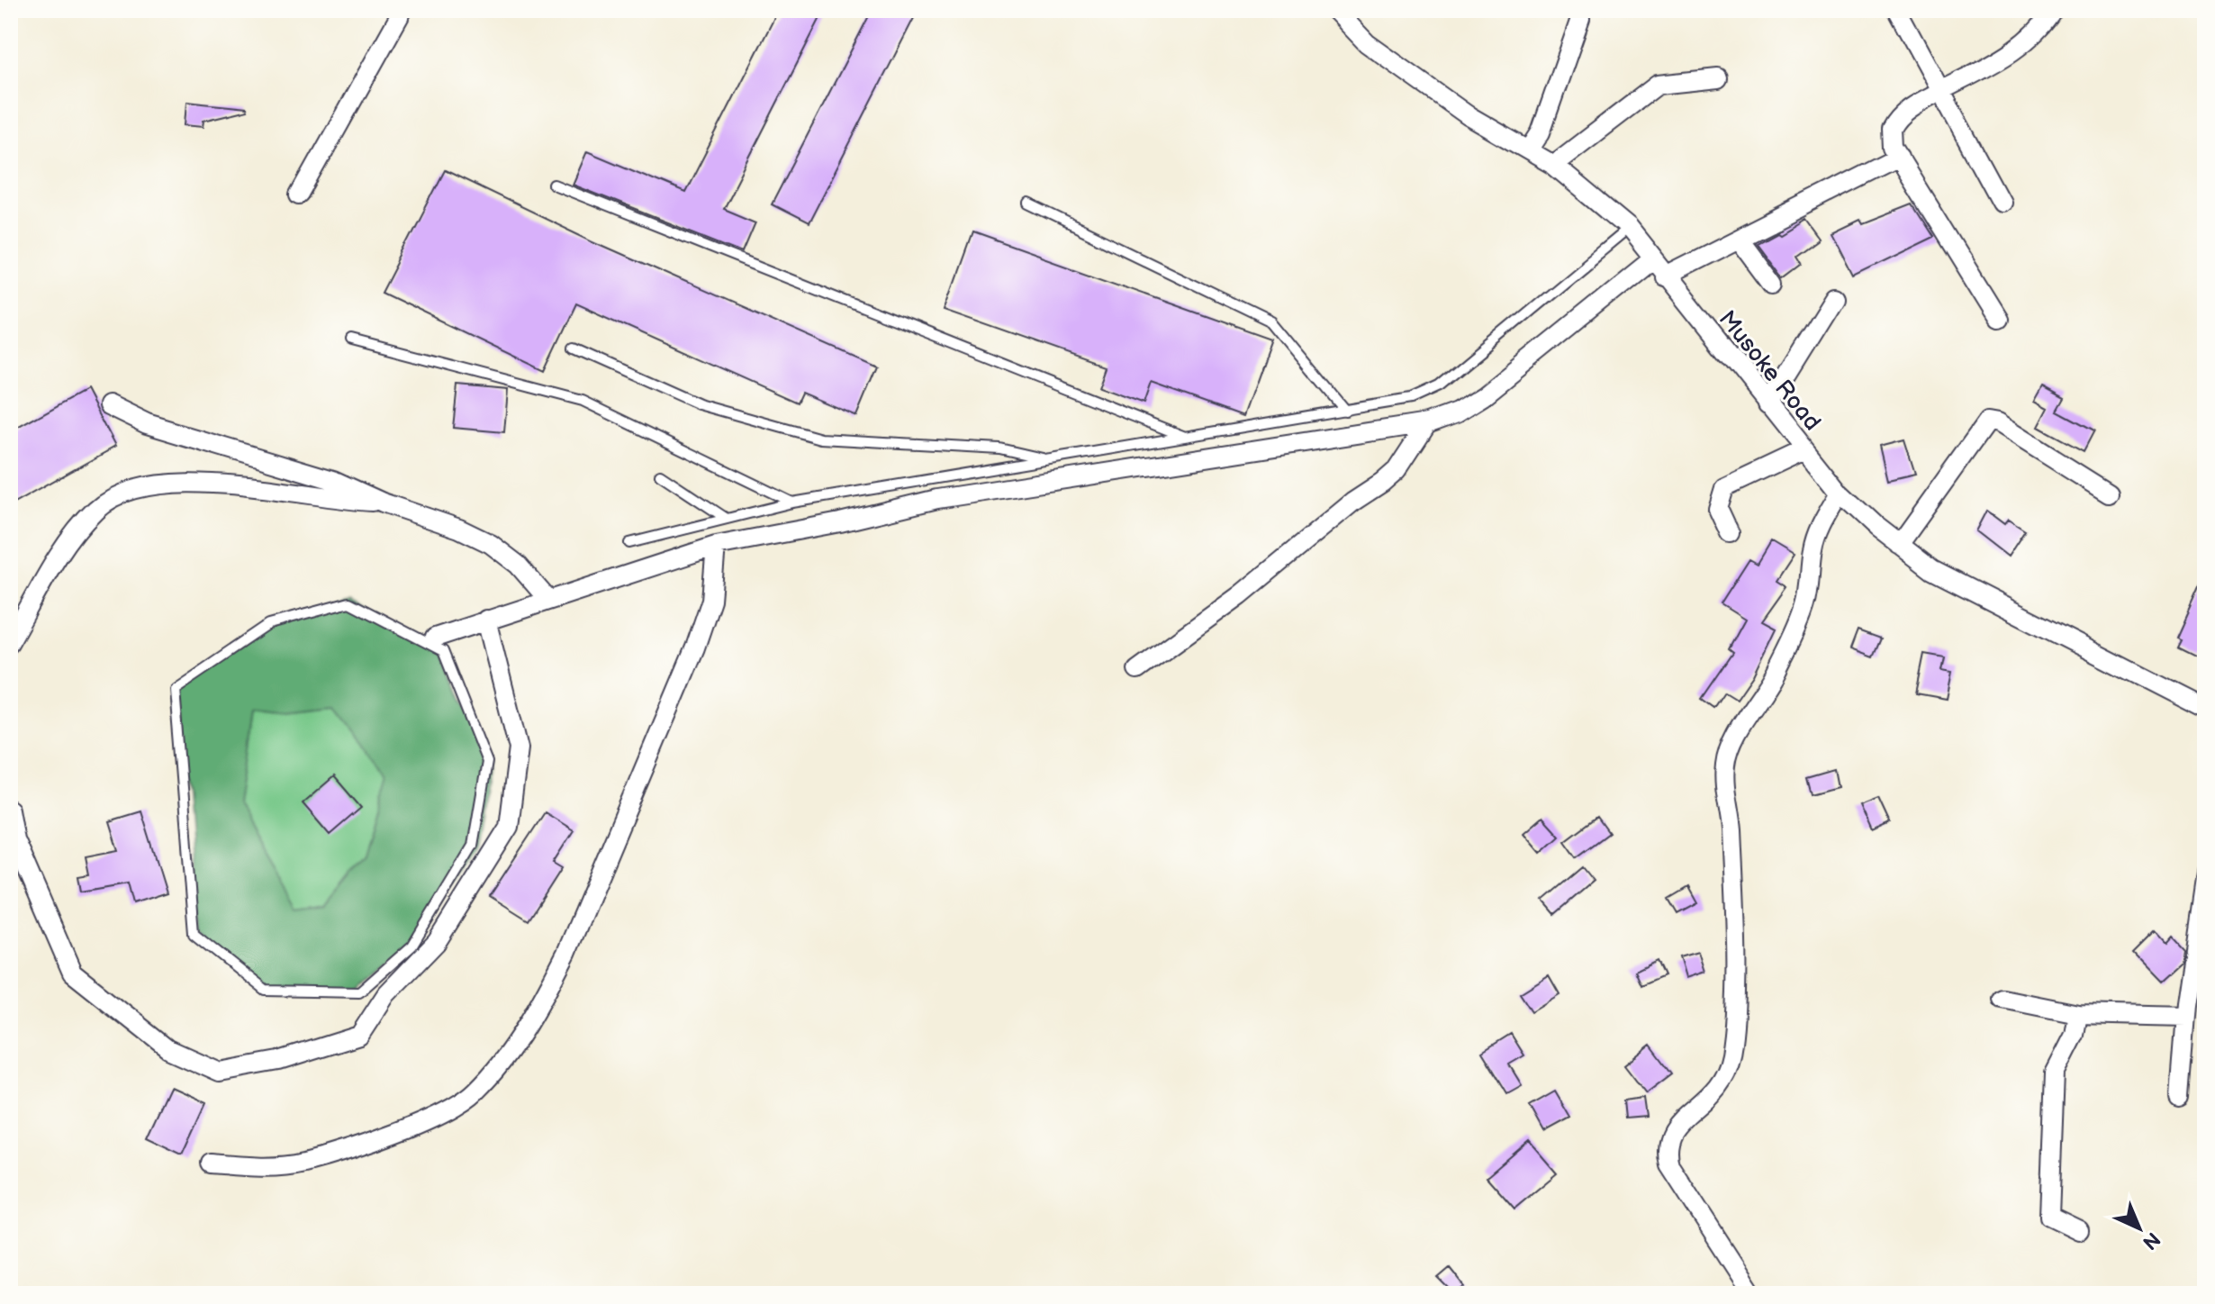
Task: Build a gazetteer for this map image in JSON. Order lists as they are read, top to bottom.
{
  "streets": {
    "street": ["Musoke Road"]
  },
  "north": "bottom right"
}
